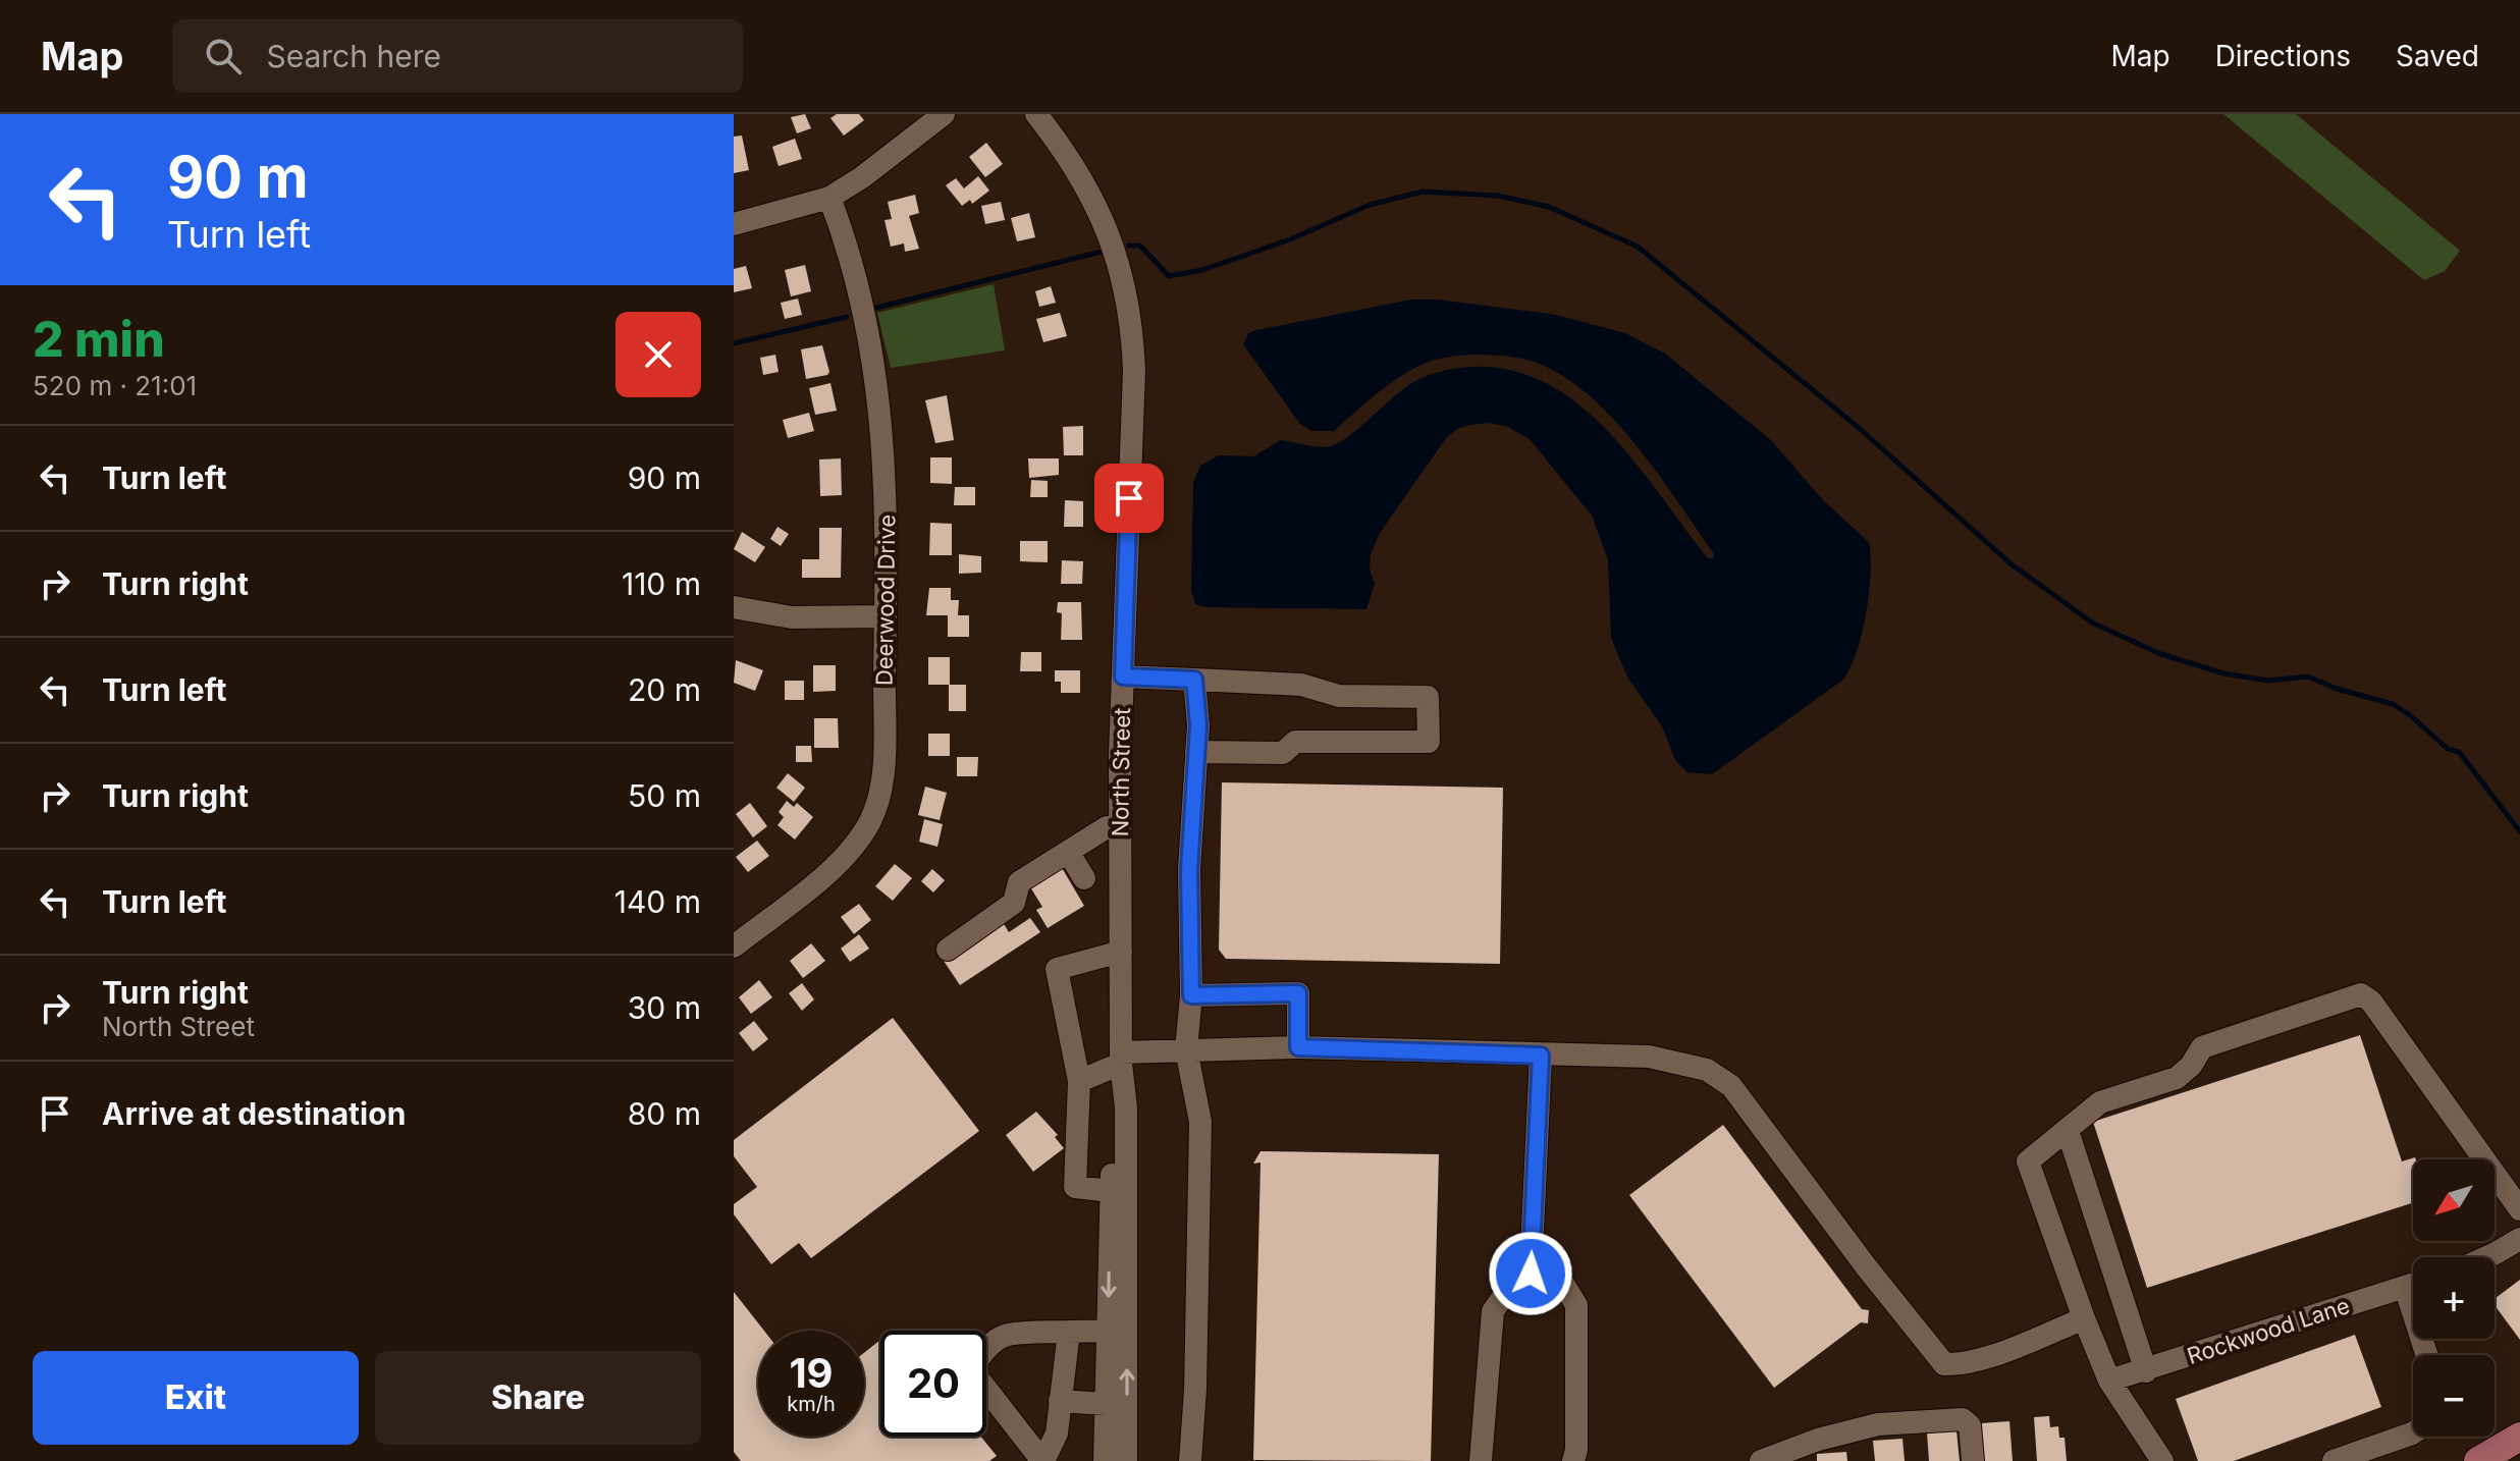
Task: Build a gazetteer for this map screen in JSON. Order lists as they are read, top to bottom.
{
  "streets": {
    "street": ["Deerwood Drive", "North Street", "Rockwood Lane"]
  },
  "north": "bottom left",
  "page": {
    "header": "Map",
    "search": "Search here",
    "nav": ["Map", "Directions", "Saved"],
    "turn": ["90 m", "Turn left"],
    "heading": ["2 min", "520 m · 21:01"],
    "list": [
      {
        "name": "Turn left",
        "value": "90 m"
      },
      {
        "name": "Turn right",
        "value": "110 m"
      },
      {
        "name": "Turn left",
        "value": "20 m"
      },
      {
        "name": "Turn right",
        "value": "50 m"
      },
      {
        "name": "Turn left",
        "value": "140 m"
      },
      {
        "name": "Turn right",
        "note": "North Street",
        "value": "30 m"
      },
      {
        "name": "Arrive at destination",
        "value": "80 m"
      }
    ],
    "map_buttons": ["+", "−"],
    "speed": "19 km/h",
    "limit": "20",
    "buttons": ["Exit", "Share"]
  }
}
